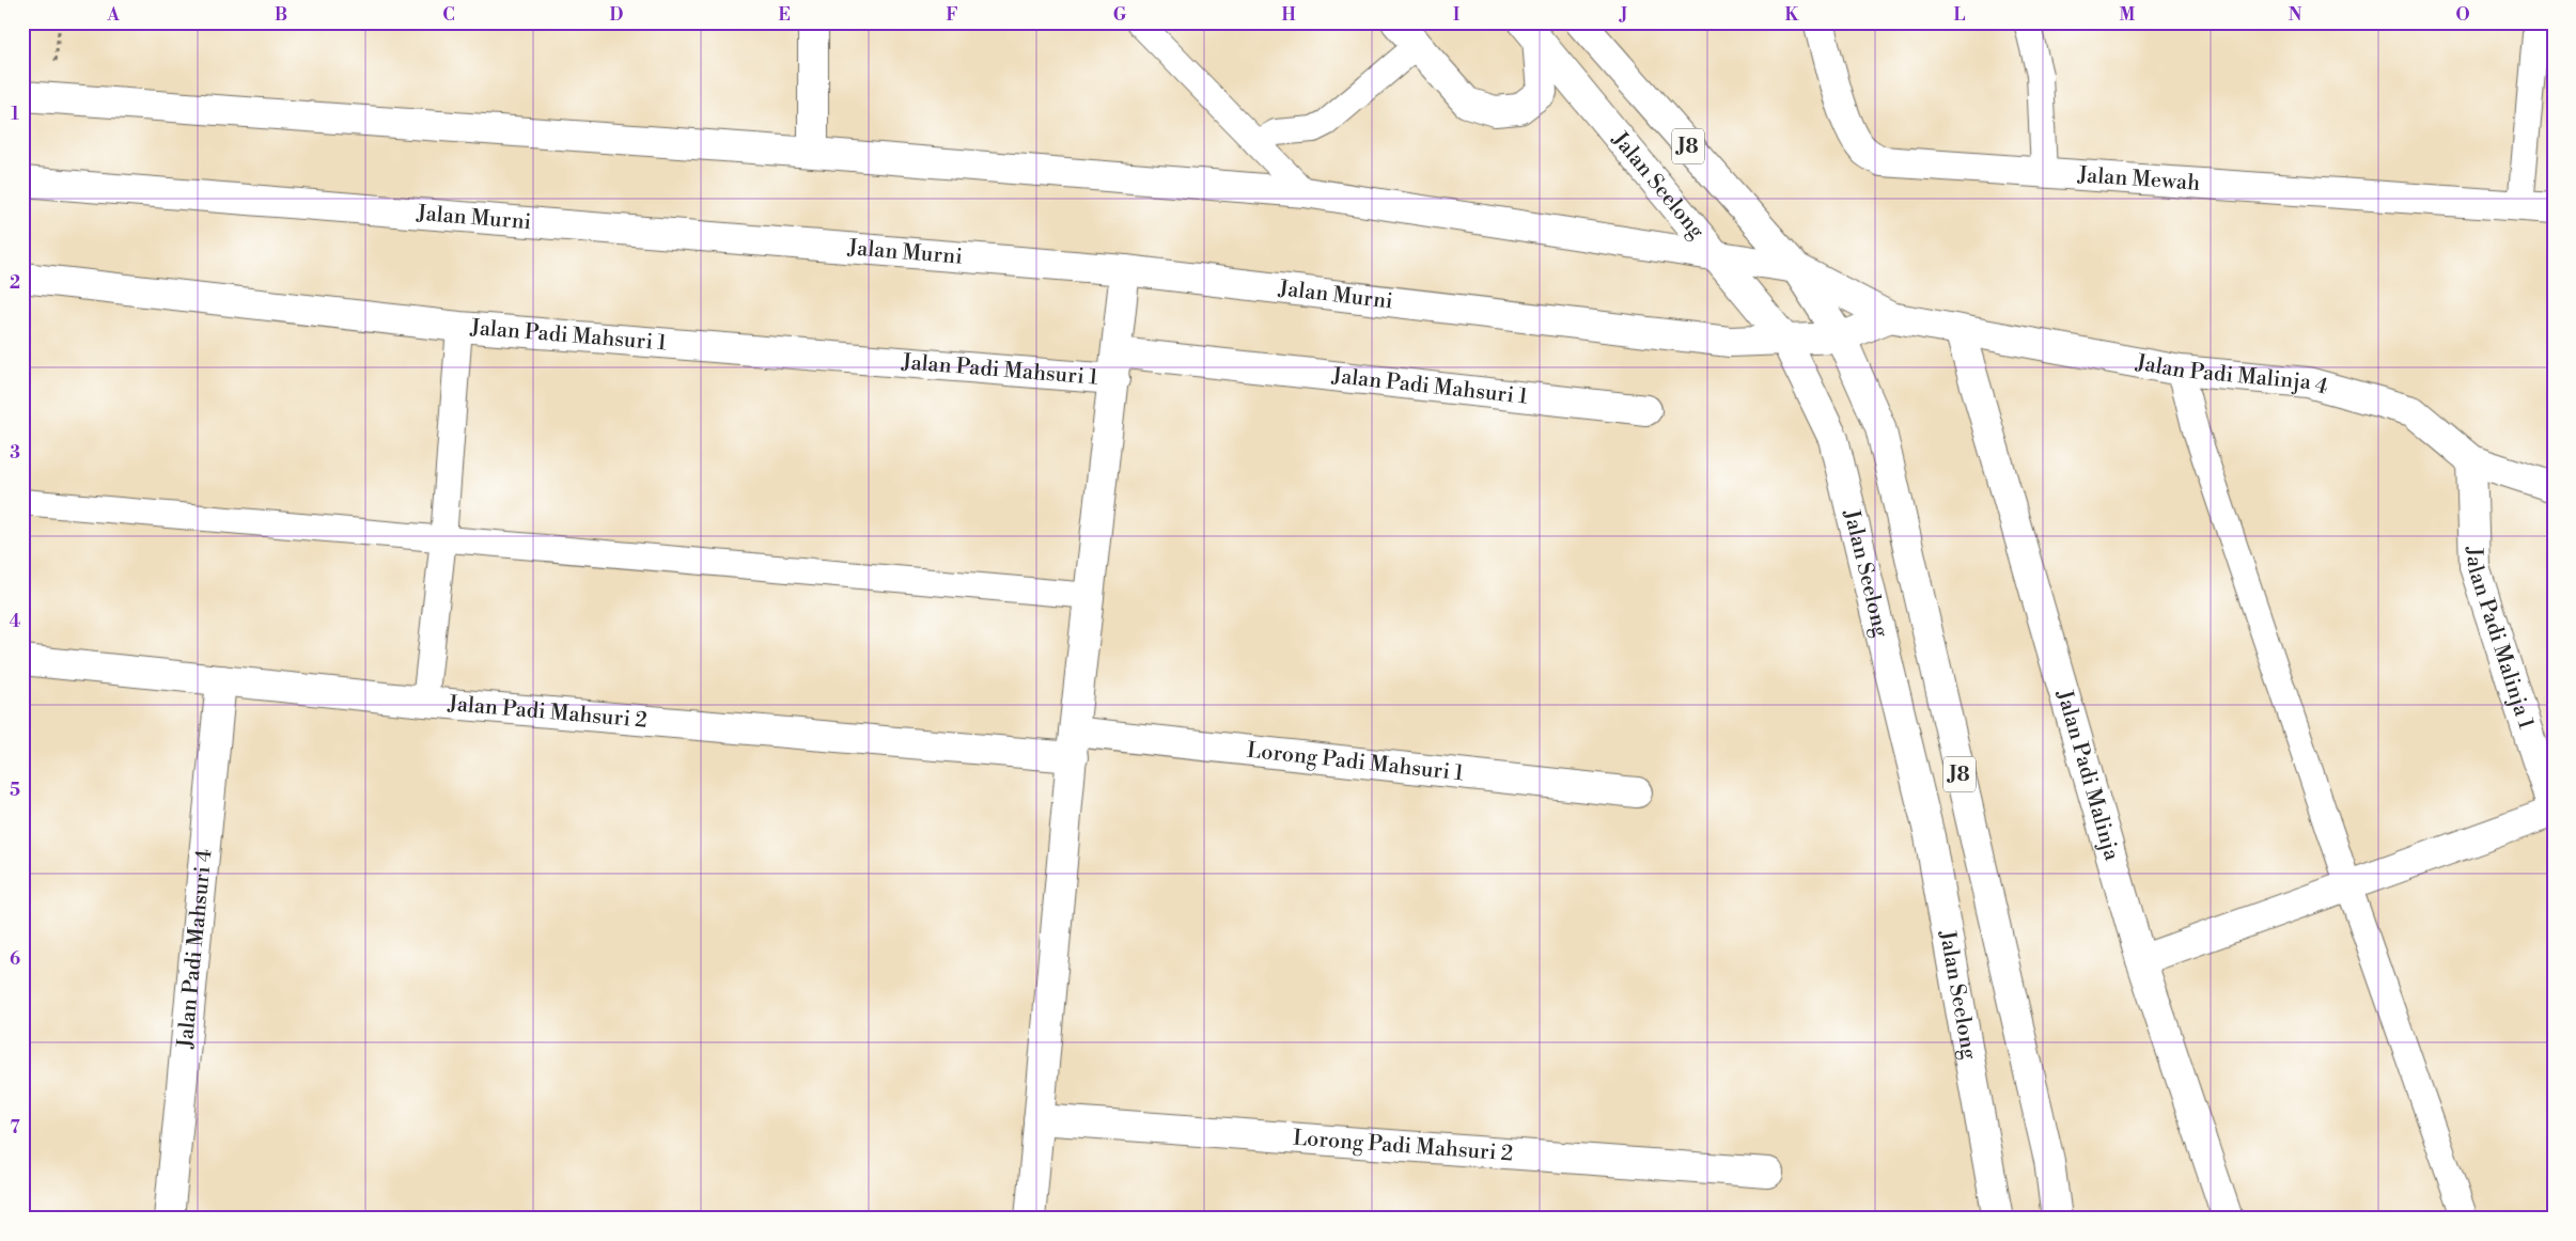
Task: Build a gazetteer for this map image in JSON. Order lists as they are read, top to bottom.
{
  "streets": {
    "street": [
      "J8",
      "Jalan Mewah",
      "Jalan Seelong",
      "Jalan Murni",
      "Jalan Padi Mahsuri 1",
      "Jalan Padi Malinja 4",
      "Jalan Padi Malinja 1",
      "Jalan Padi Mahsuri 2",
      "Lorong Padi Mahsuri 1",
      "Jalan Padi Malinja",
      "Jalan Padi Mahsuri 4",
      "Lorong Padi Mahsuri 2"
    ]
  },
  "crossings": [
    ["J8", "Jalan Murni"],
    ["J8", "Jalan Padi Malinja 4"],
    ["Jalan Seelong", "Jalan Murni"],
    ["Jalan Padi Malinja 4", "Jalan Padi Malinja 1"],
    ["Jalan Padi Malinja 4", "Jalan Padi Malinja"],
    ["Jalan Padi Mahsuri 2", "Lorong Padi Mahsuri 1"],
    ["Jalan Padi Mahsuri 2", "Jalan Padi Mahsuri 4"]
  ],
  "grid": {
    "columns": [
      "A",
      "B",
      "C",
      "D",
      "E",
      "F",
      "G",
      "H",
      "I",
      "J",
      "K",
      "L",
      "M",
      "N",
      "O"
    ],
    "rows": [
      "1",
      "2",
      "3",
      "4",
      "5",
      "6",
      "7"
    ]
  }
}
